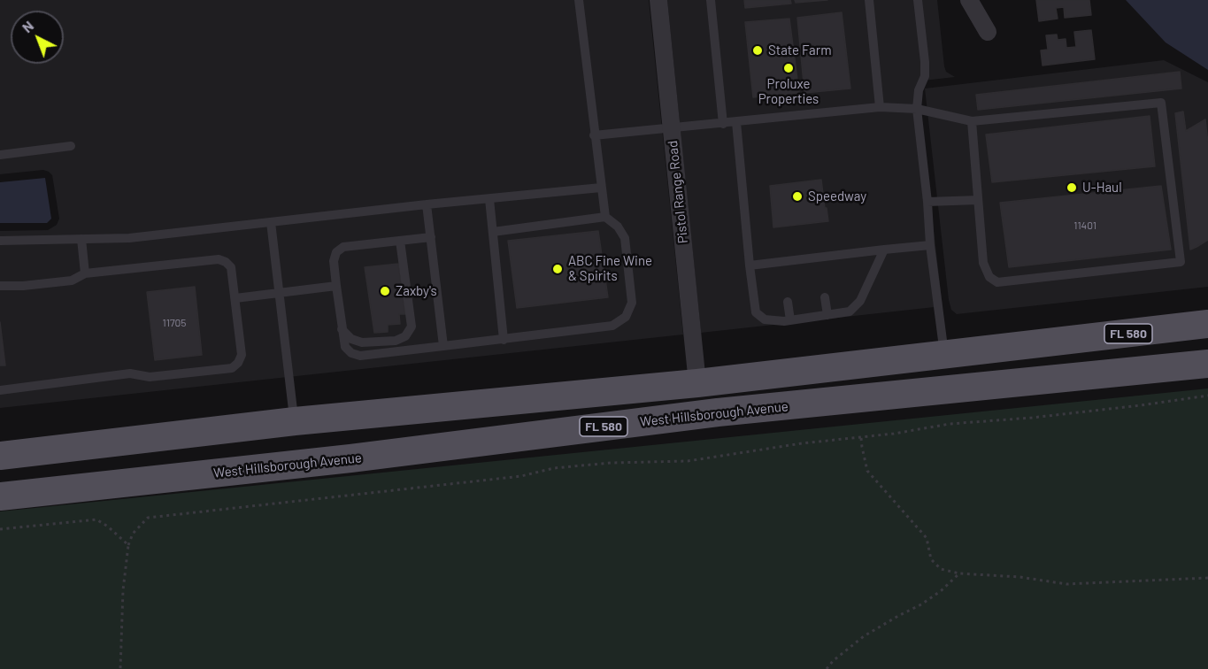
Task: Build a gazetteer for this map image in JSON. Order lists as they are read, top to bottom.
{
  "streets": {
    "main road": ["FL 580", "West Hillsborough Avenue"],
    "street": ["Pistol Range Road"]
  },
  "crossings": [
    ["Pistol Range Road", "FL 580"]
  ],
  "places": [
    "State Farm",
    "Proluxe Properties",
    "U-Haul",
    "Speedway",
    "ABC Fine Wine & Spirits",
    "Zaxby's"
  ],
  "house_numbers": ["11401", "11705"],
  "north": "top left"
}
